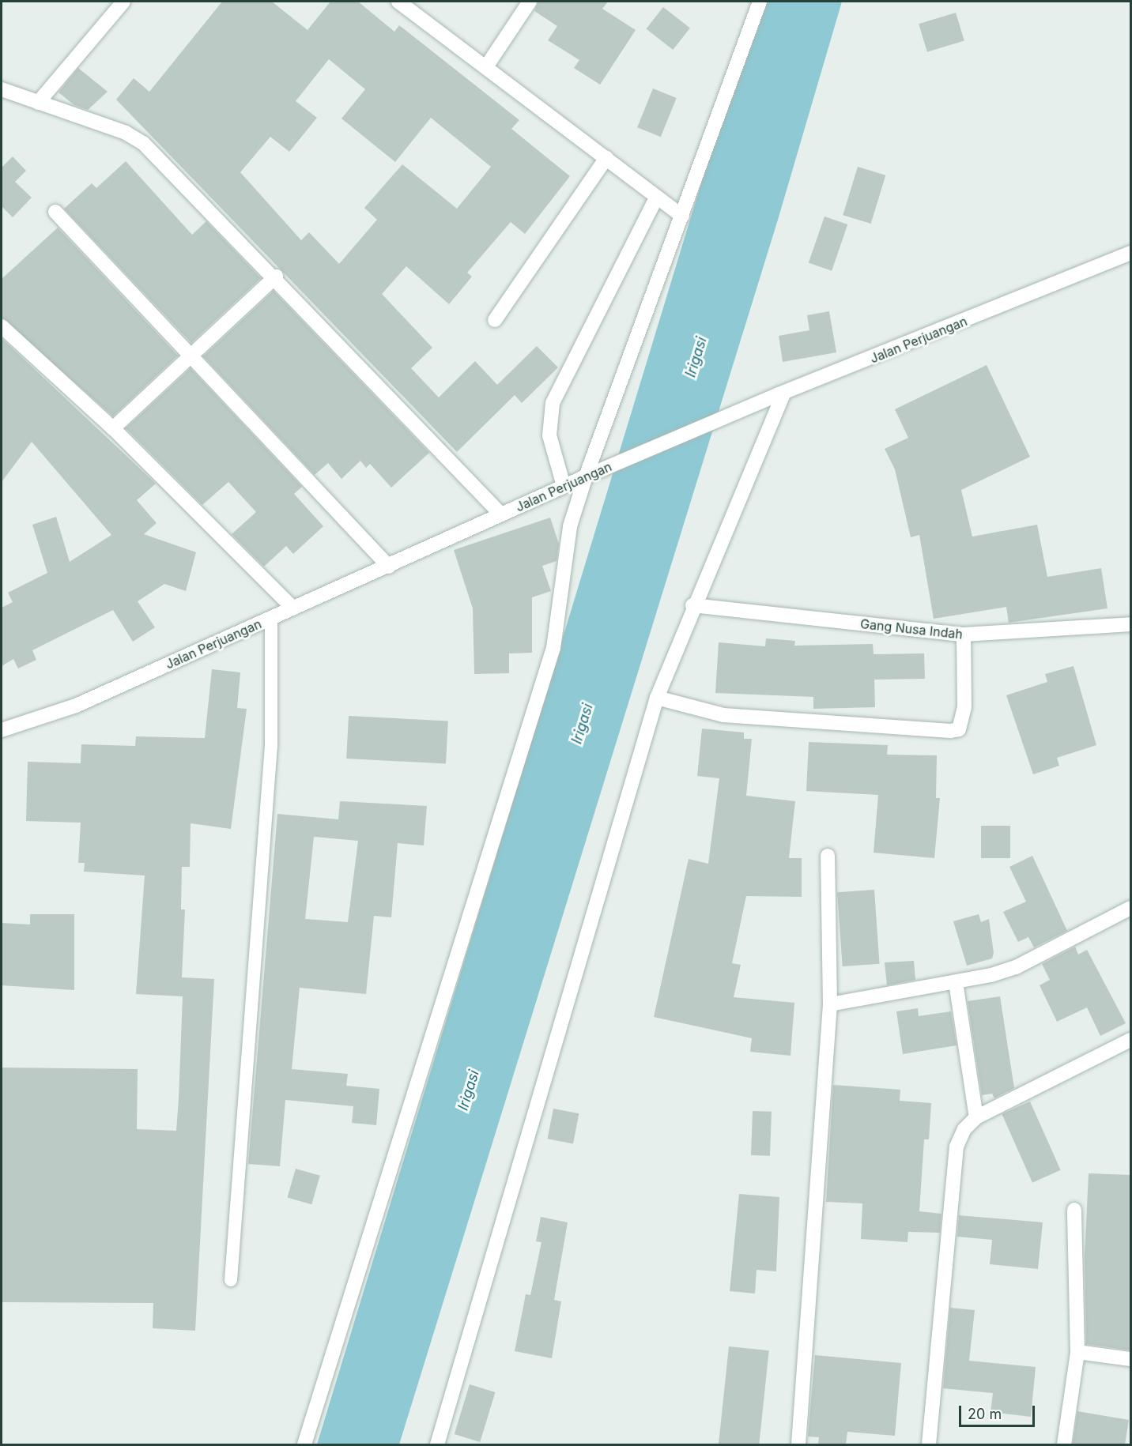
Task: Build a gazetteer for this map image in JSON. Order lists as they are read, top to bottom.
{
  "streets": {
    "street": ["Jalan Perjuangan", "Gang Nusa Indah"]
  },
  "water": ["Irigasi"],
  "scale_bar": "20 m"
}
